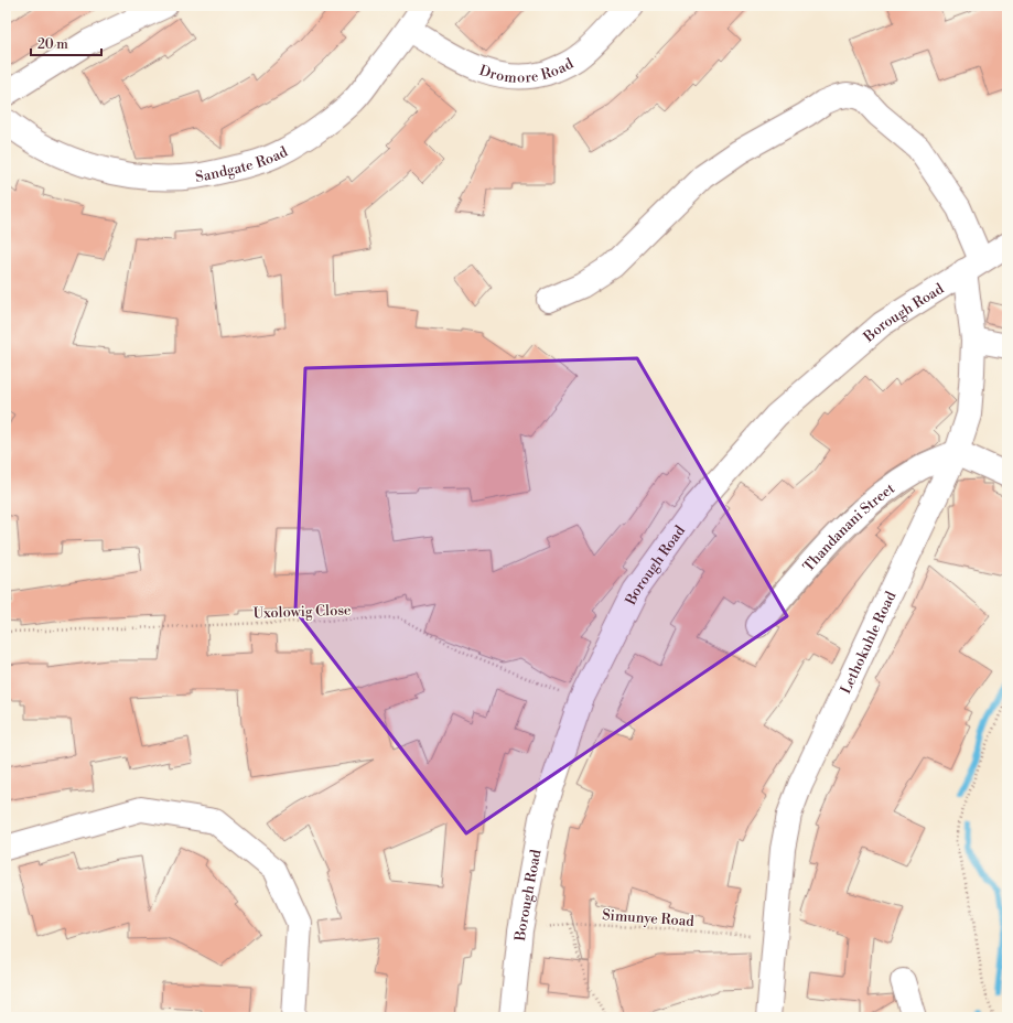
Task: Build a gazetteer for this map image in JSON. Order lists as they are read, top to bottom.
{
  "streets": {
    "street": [
      "Dromore Road",
      "Sandgate Road",
      "Borough Road",
      "Thandanani Street",
      "Lethokuhle Road"
    ],
    "path": ["Uxolowig Close", "Simunye Road"]
  },
  "crossings": [
    ["Dromore Road", "Sandgate Road"],
    ["Borough Road", "Uxolowig Close"],
    ["Borough Road", "Lethokuhle Road"],
    ["Borough Road", "Simunye Road"],
    ["Thandanani Street", "Lethokuhle Road"],
    ["Lethokuhle Road", "Simunye Road"]
  ],
  "scale_bar": "20 m"
}
